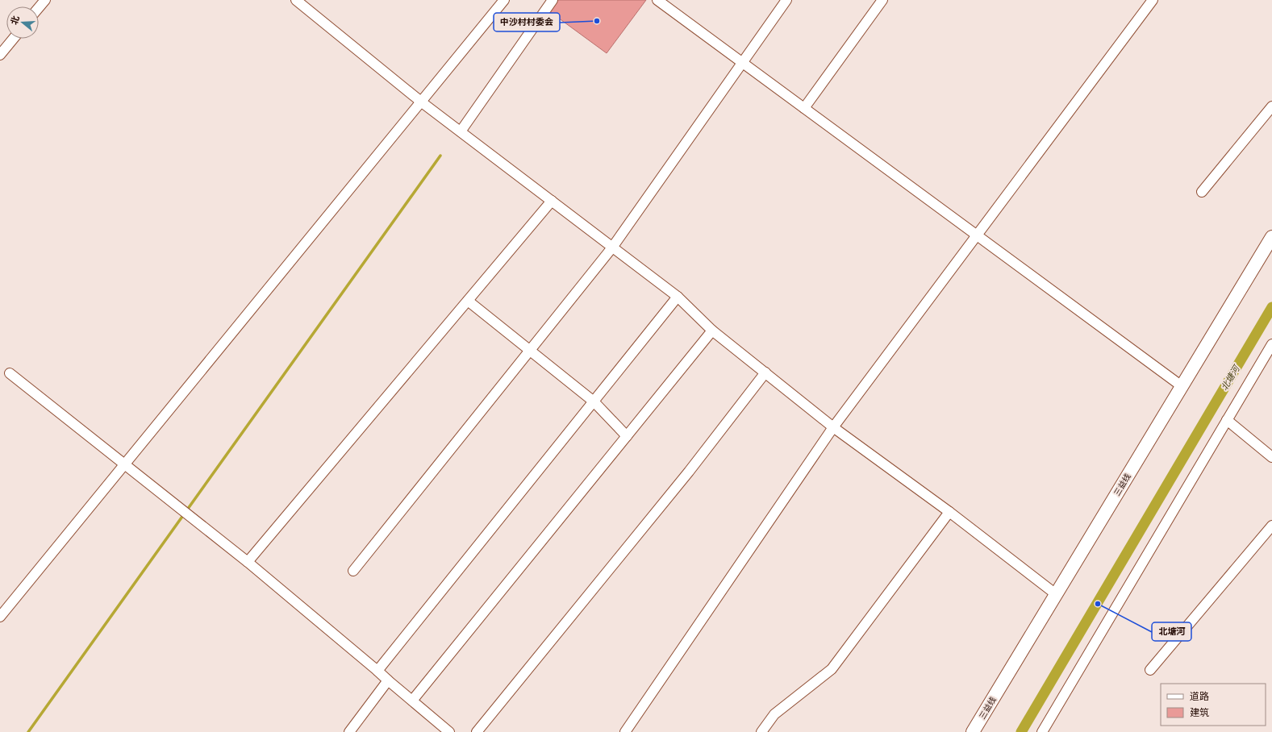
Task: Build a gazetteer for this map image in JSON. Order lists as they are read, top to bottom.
{
  "streets": {
    "main road": ["三益线"]
  },
  "water": ["北塘河"],
  "places": ["中沙村村委会", "北塘河"],
  "legend": ["道路", "建筑"],
  "north": "left"
}
